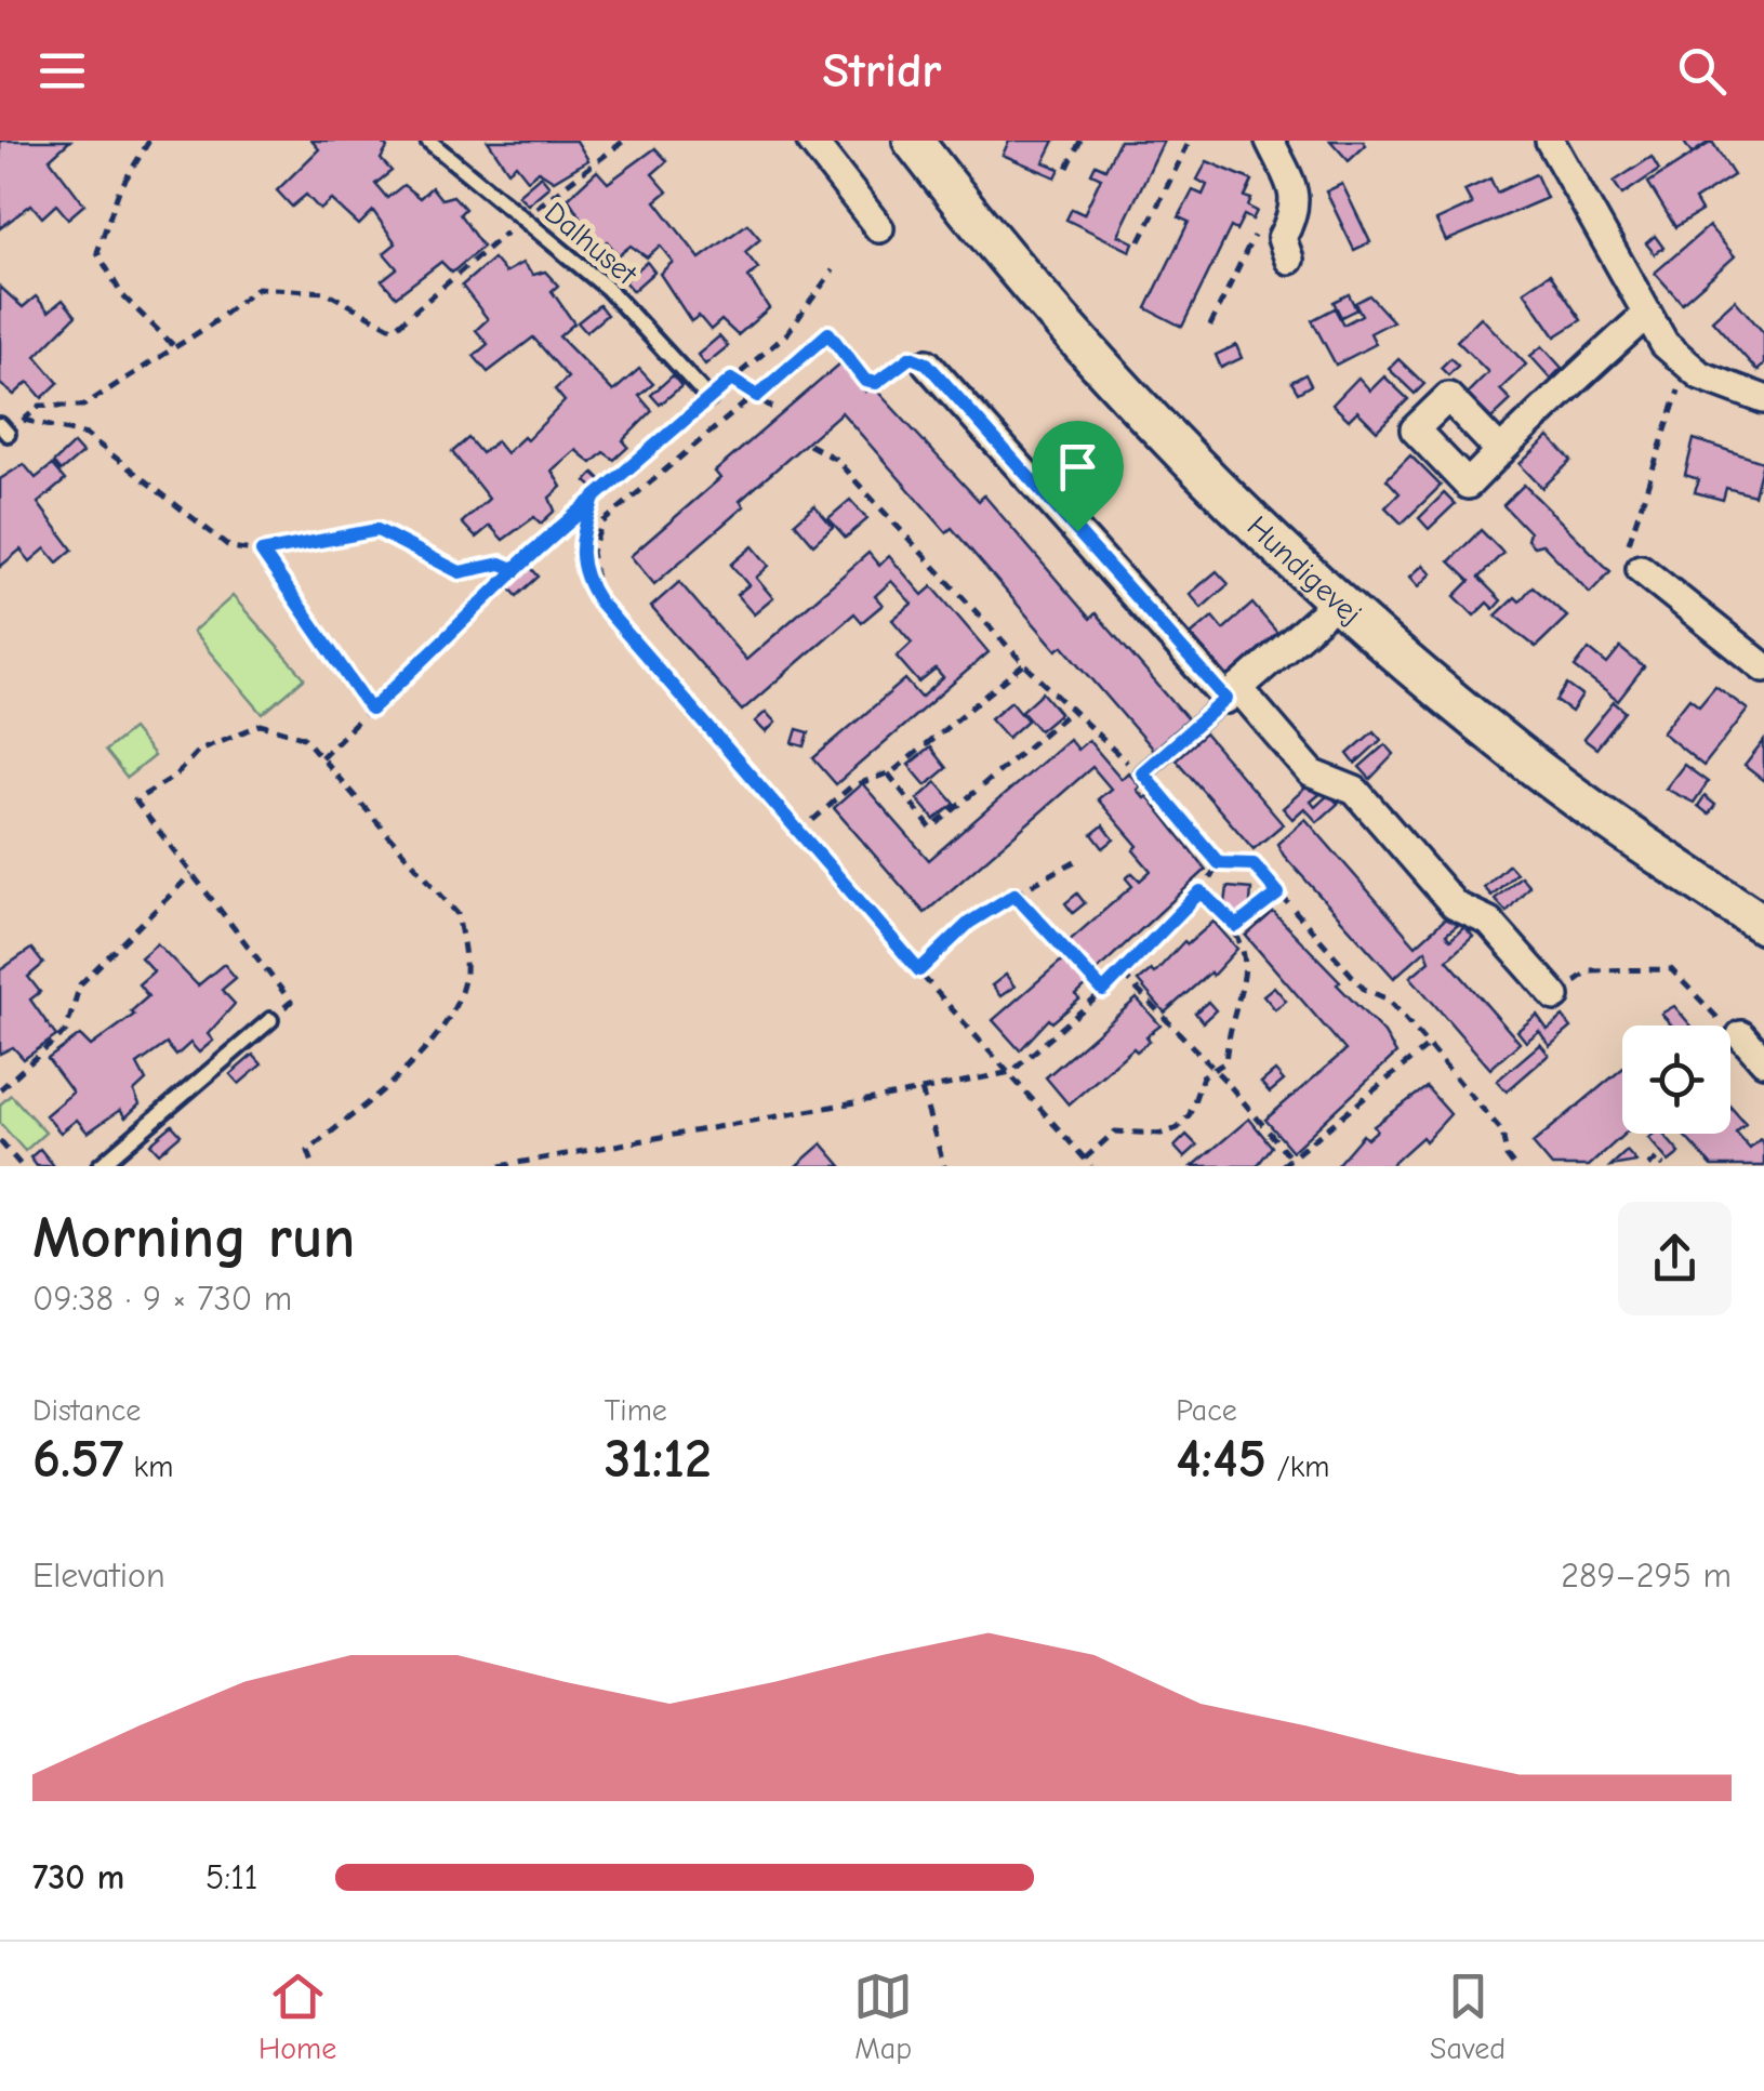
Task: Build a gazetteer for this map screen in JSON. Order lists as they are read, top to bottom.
{
  "streets": {
    "street": ["Hundigevej"],
    "lane": ["Dalhuset"]
  },
  "page": {
    "header": "Stridr",
    "heading": ["Morning run", "09:38 · 9 × 730 m"],
    "stats": [
      ["Distance", "6.57 km"],
      ["Time", "31:12"],
      ["Pace", "4:45 /km"]
    ],
    "chart": ["Elevation", "289–295 m"],
    "list": [
      {
        "name": "730 m",
        "note": "5:11"
      }
    ],
    "tabs": ["Home", "Map", "Saved"]
  }
}
